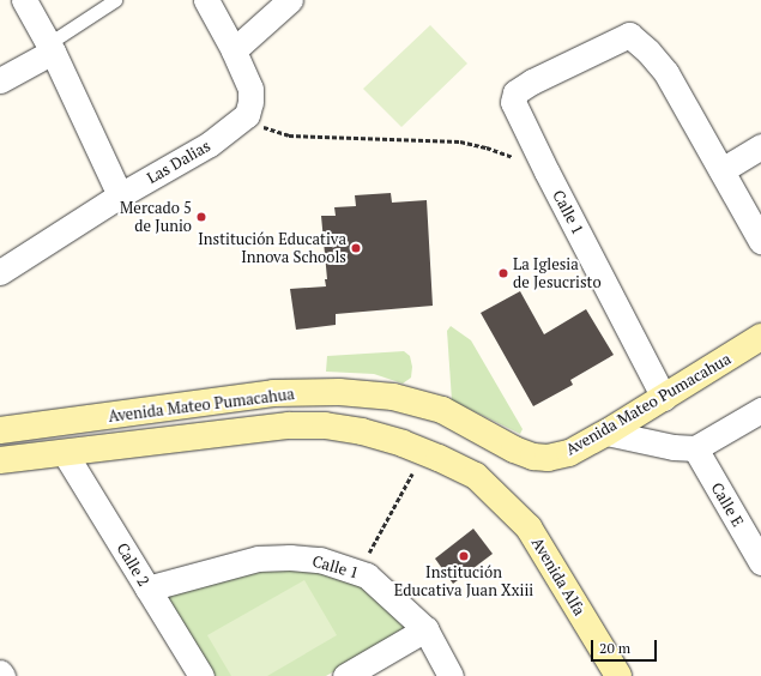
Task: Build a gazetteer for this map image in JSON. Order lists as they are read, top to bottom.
{
  "streets": {
    "street": [
      "Las Dalias",
      "Calle 1",
      "Avenida Mateo Pumacahua",
      "Calle E",
      "Calle 2",
      "Avenida Alfa"
    ]
  },
  "crossings": [
    ["Calle 1", "Avenida Mateo Pumacahua"],
    ["Calle 1", "Calle 2"],
    ["Avenida Mateo Pumacahua", "Calle 2"],
    ["Avenida Mateo Pumacahua", "Avenida Alfa"]
  ],
  "places": [
    "Mercado 5 de Junio",
    "Institución Educativa Innova Schools",
    "La Iglesia de Jesucristo",
    "Institución Educativa Juan Xxiii"
  ],
  "scale_bar": "20 m"
}
